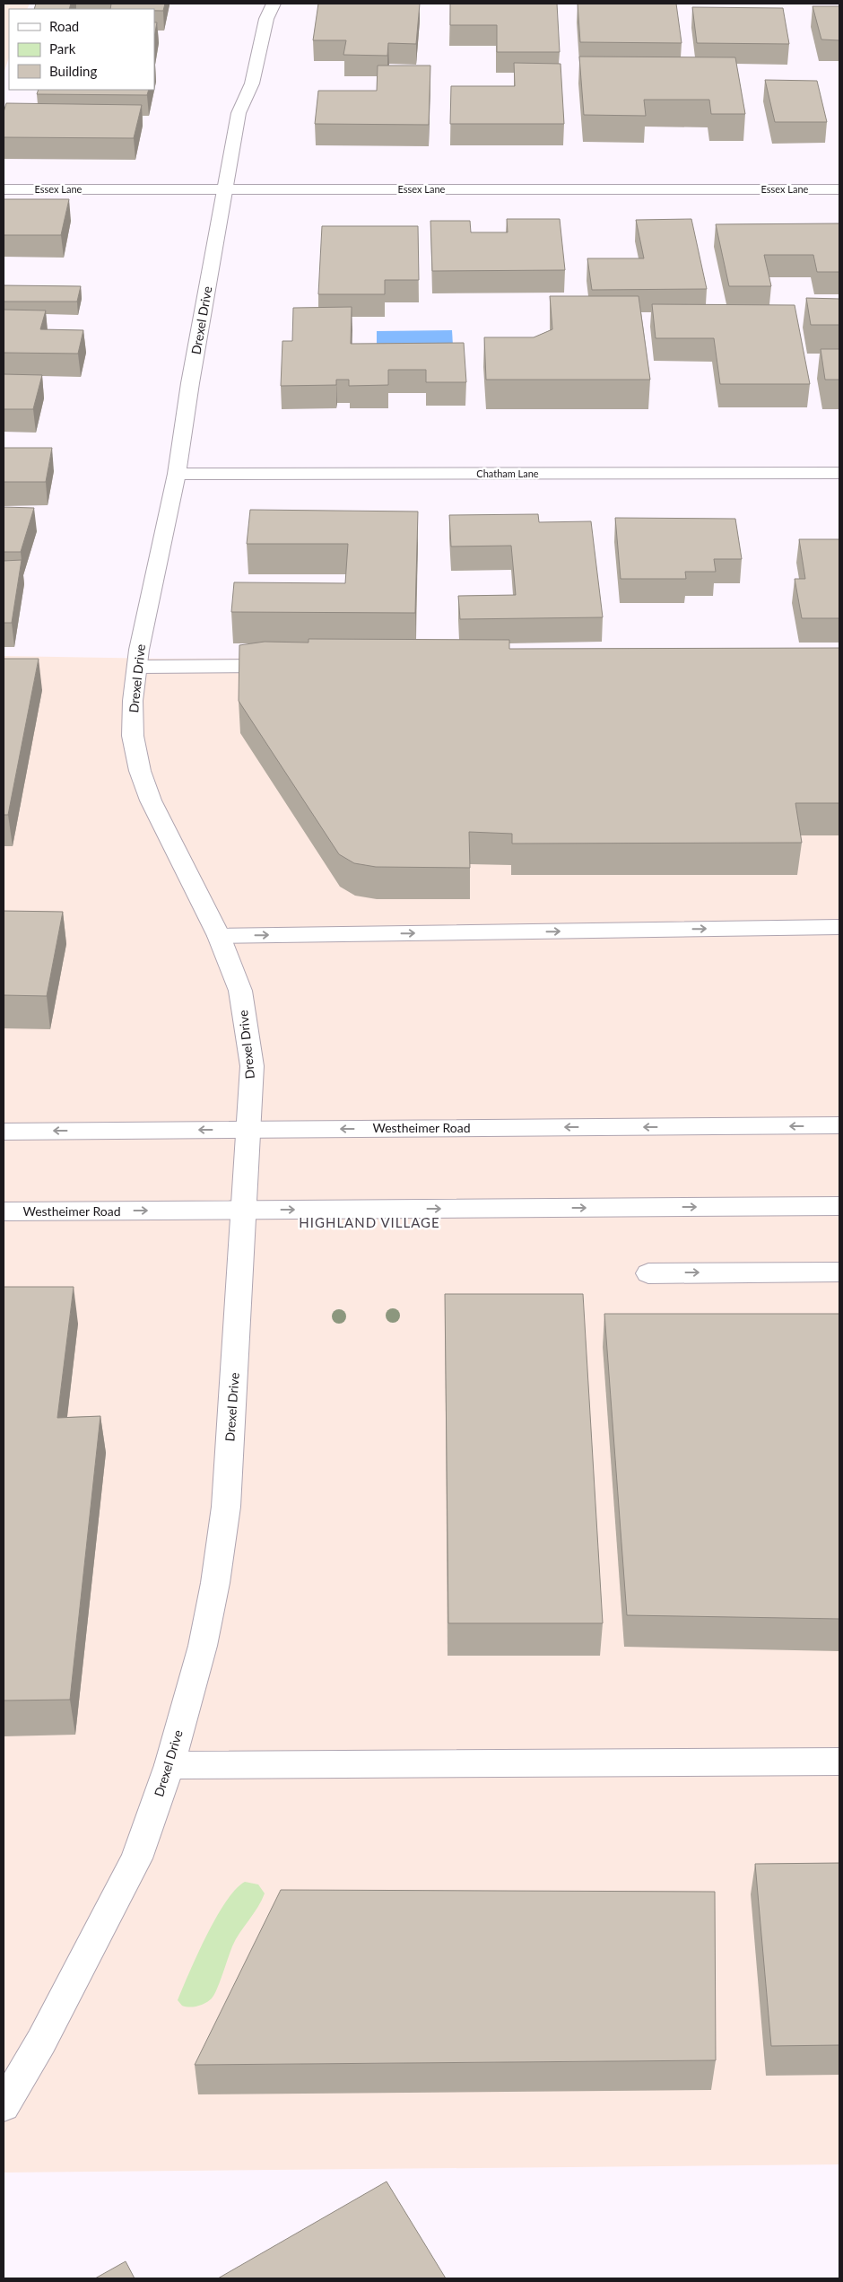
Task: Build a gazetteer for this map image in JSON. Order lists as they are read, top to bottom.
{
  "streets": {
    "street": [
      "Essex Lane",
      "Drexel Drive",
      "Chatham Lane",
      "Westheimer Road"
    ]
  },
  "crossings": [
    ["Essex Lane", "Drexel Drive"],
    ["Drexel Drive", "Chatham Lane"],
    ["Drexel Drive", "Westheimer Road"]
  ],
  "districts": ["HIGHLAND VILLAGE"],
  "legend": ["Road", "Park", "Building"]
}
